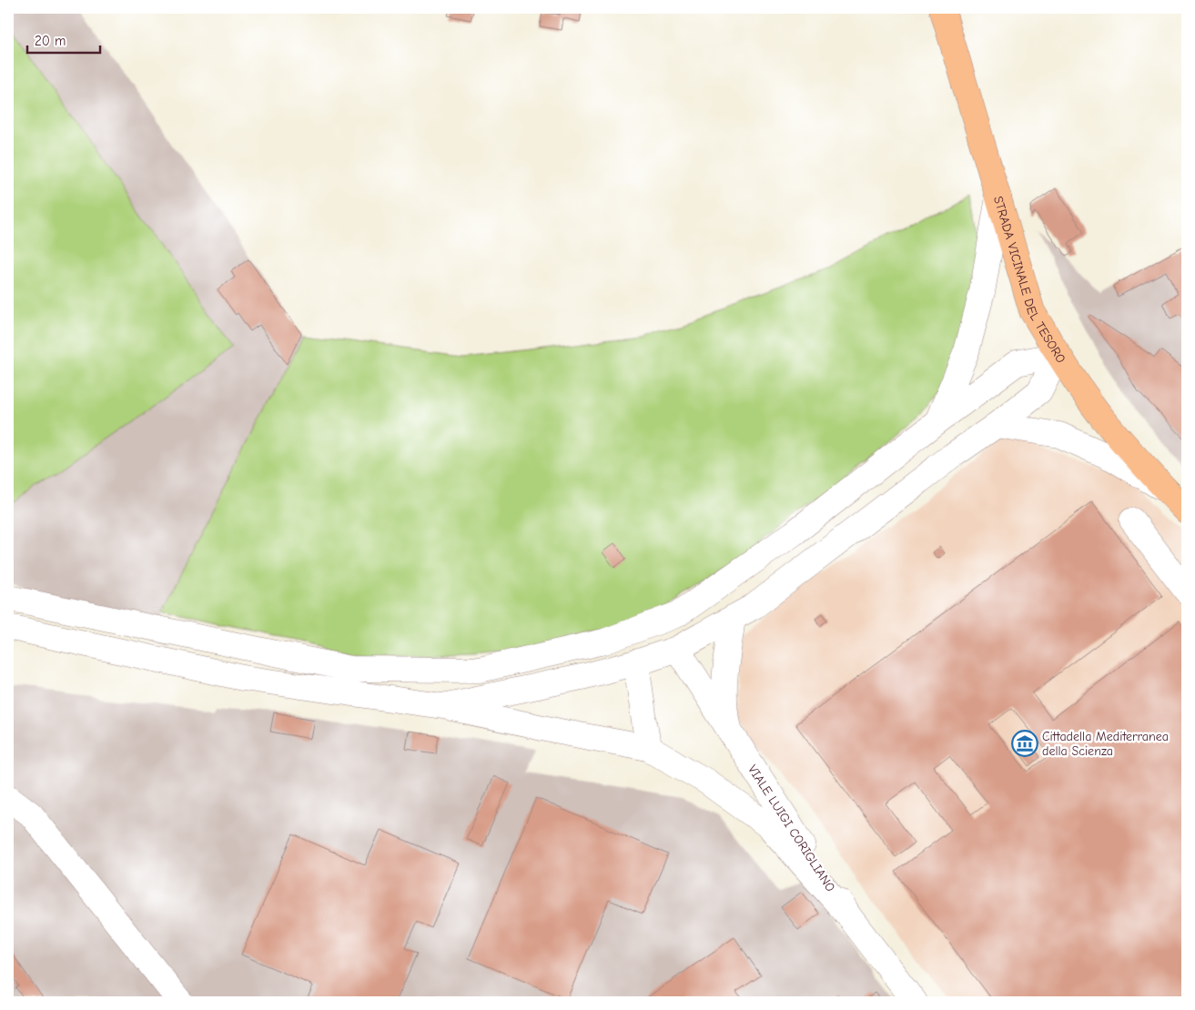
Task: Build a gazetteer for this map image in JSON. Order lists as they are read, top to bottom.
{
  "streets": {
    "main road": ["STRADA VICINALE DEL TESORO"],
    "street": ["VIALE LUIGI CORIGLIANO"]
  },
  "places": {
    "museum": ["Cittadella Mediterranea della Scienza"]
  },
  "scale_bar": "20 m"
}
